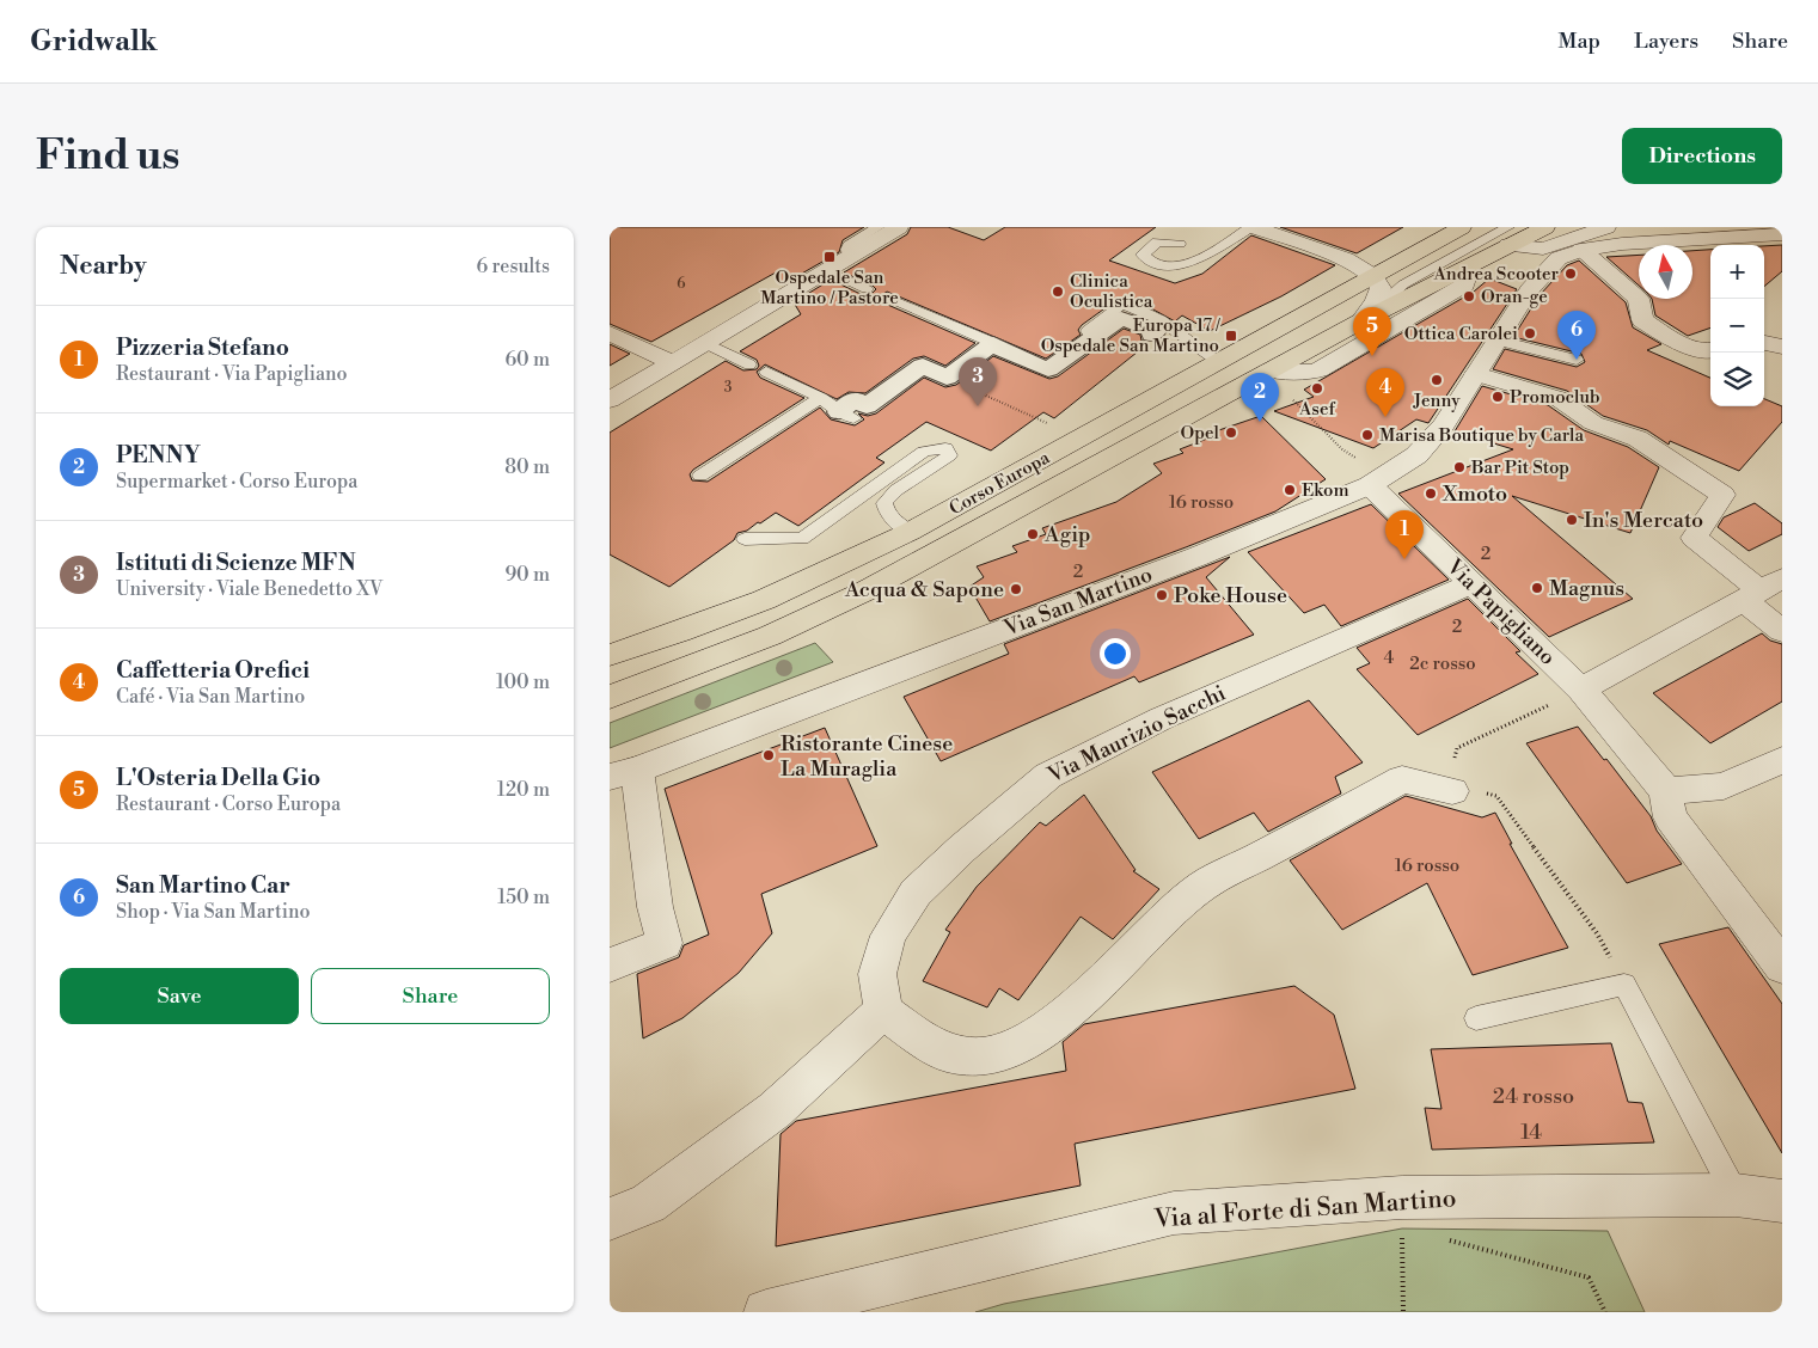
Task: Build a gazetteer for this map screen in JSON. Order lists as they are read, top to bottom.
{
  "streets": {
    "main road": ["Corso Europa"],
    "street": [
      "Via San Martino",
      "Via Papigliano",
      "Via Maurizio Sacchi",
      "Via al Forte di San Martino"
    ]
  },
  "crossings": [
    ["Via San Martino", "Via Papigliano"],
    ["Via Papigliano", "Via Maurizio Sacchi"]
  ],
  "places": {
    "transit": ["Ospedale San Martino / Pastore", "Europa 17 / Ospedale San Martino"],
    "other": [
      "Andrea Scooter",
      "Clinica Oculistica",
      "Oran-ge",
      "Ottica Carolei",
      "Jenny",
      "Asef",
      "Promoclub",
      "Opel",
      "Marisa Boutique by Carla",
      "Bar Pit Stop",
      "Ekom",
      "Xmoto",
      "In's Mercato",
      "Agip",
      "Magnus",
      "Acqua & Sapone",
      "Poke House",
      "Ristorante Cinese La Muraglia"
    ]
  },
  "house_numbers": [
    "6",
    "3",
    "16 rosso",
    "2",
    "2",
    "2",
    "4",
    "2c rosso",
    "16 rosso",
    "24 rosso",
    "14"
  ],
  "north": "top",
  "page": {
    "header": "Gridwalk",
    "nav": ["Map", "Layers", "Share"],
    "buttons": [
      "Directions",
      ["Save", "Share"]
    ],
    "title": "Find us",
    "heading": ["Nearby", "6 results"],
    "map_buttons": ["+", "−"],
    "list": [
      {
        "mark": "1",
        "name": "Pizzeria Stefano",
        "note": "Restaurant · Via Papigliano",
        "value": "60 m"
      },
      {
        "mark": "2",
        "name": "PENNY",
        "note": "Supermarket · Corso Europa",
        "value": "80 m"
      },
      {
        "mark": "3",
        "name": "Istituti di Scienze MFN",
        "note": "University · Viale Benedetto XV",
        "value": "90 m"
      },
      {
        "mark": "4",
        "name": "Caffetteria Orefici",
        "note": "Café · Via San Martino",
        "value": "100 m"
      },
      {
        "mark": "5",
        "name": "L'Osteria Della Gio",
        "note": "Restaurant · Corso Europa",
        "value": "120 m"
      },
      {
        "mark": "6",
        "name": "San Martino Car",
        "note": "Shop · Via San Martino",
        "value": "150 m"
      }
    ],
    "pins": [
      "5",
      "6",
      "3",
      "4",
      "2",
      "1"
    ]
  }
}
